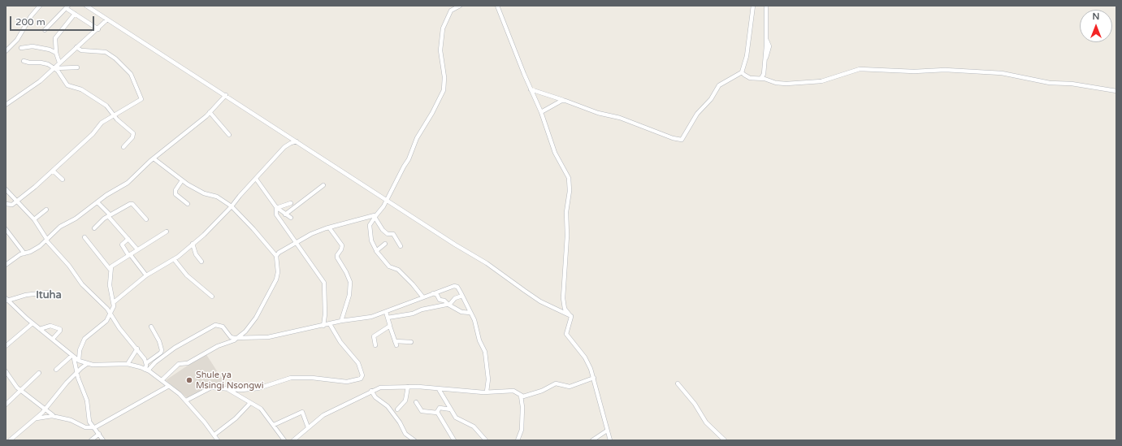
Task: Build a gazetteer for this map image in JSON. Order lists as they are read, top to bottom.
{
  "districts": ["Ituha"],
  "places": ["Shule ya Msingi Nsongwi"],
  "scale_bar": "200 m",
  "north": "top"
}
